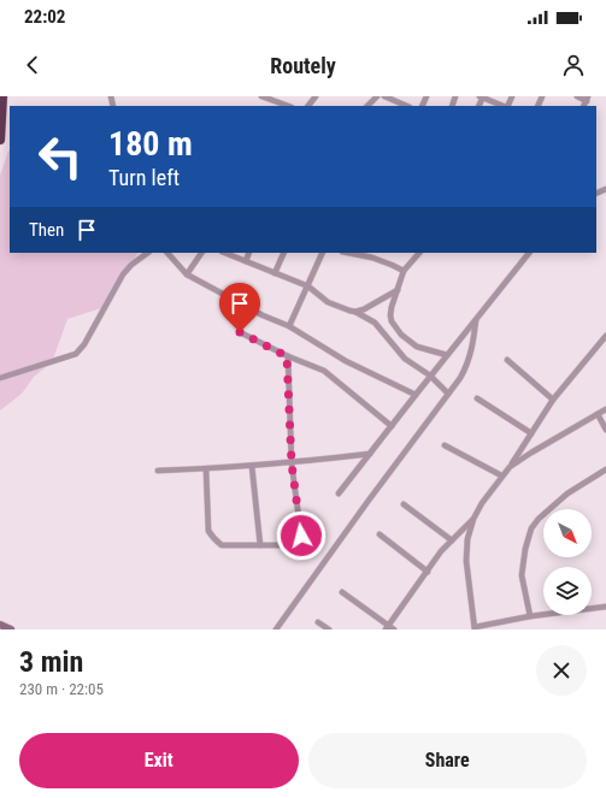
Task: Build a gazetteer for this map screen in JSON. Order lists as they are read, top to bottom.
{
  "north": "bottom right",
  "page": {
    "status": "22:02",
    "header": "Routely",
    "turn": ["180 m", "Turn left"],
    "then": "Then",
    "heading": ["3 min", "230 m · 22:05"],
    "buttons": ["Exit", "Share"]
  }
}
